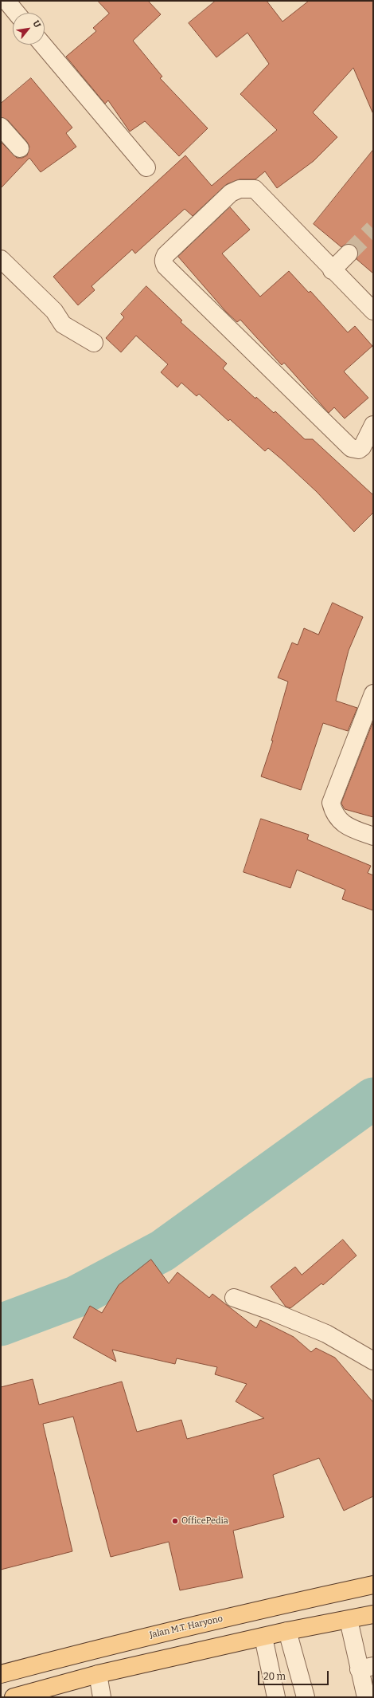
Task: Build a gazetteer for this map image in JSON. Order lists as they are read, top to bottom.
{
  "streets": {
    "main road": ["Jalan M.T. Haryono"]
  },
  "places": ["OfficePedia"],
  "scale_bar": "20 m",
  "north": "top right"
}
